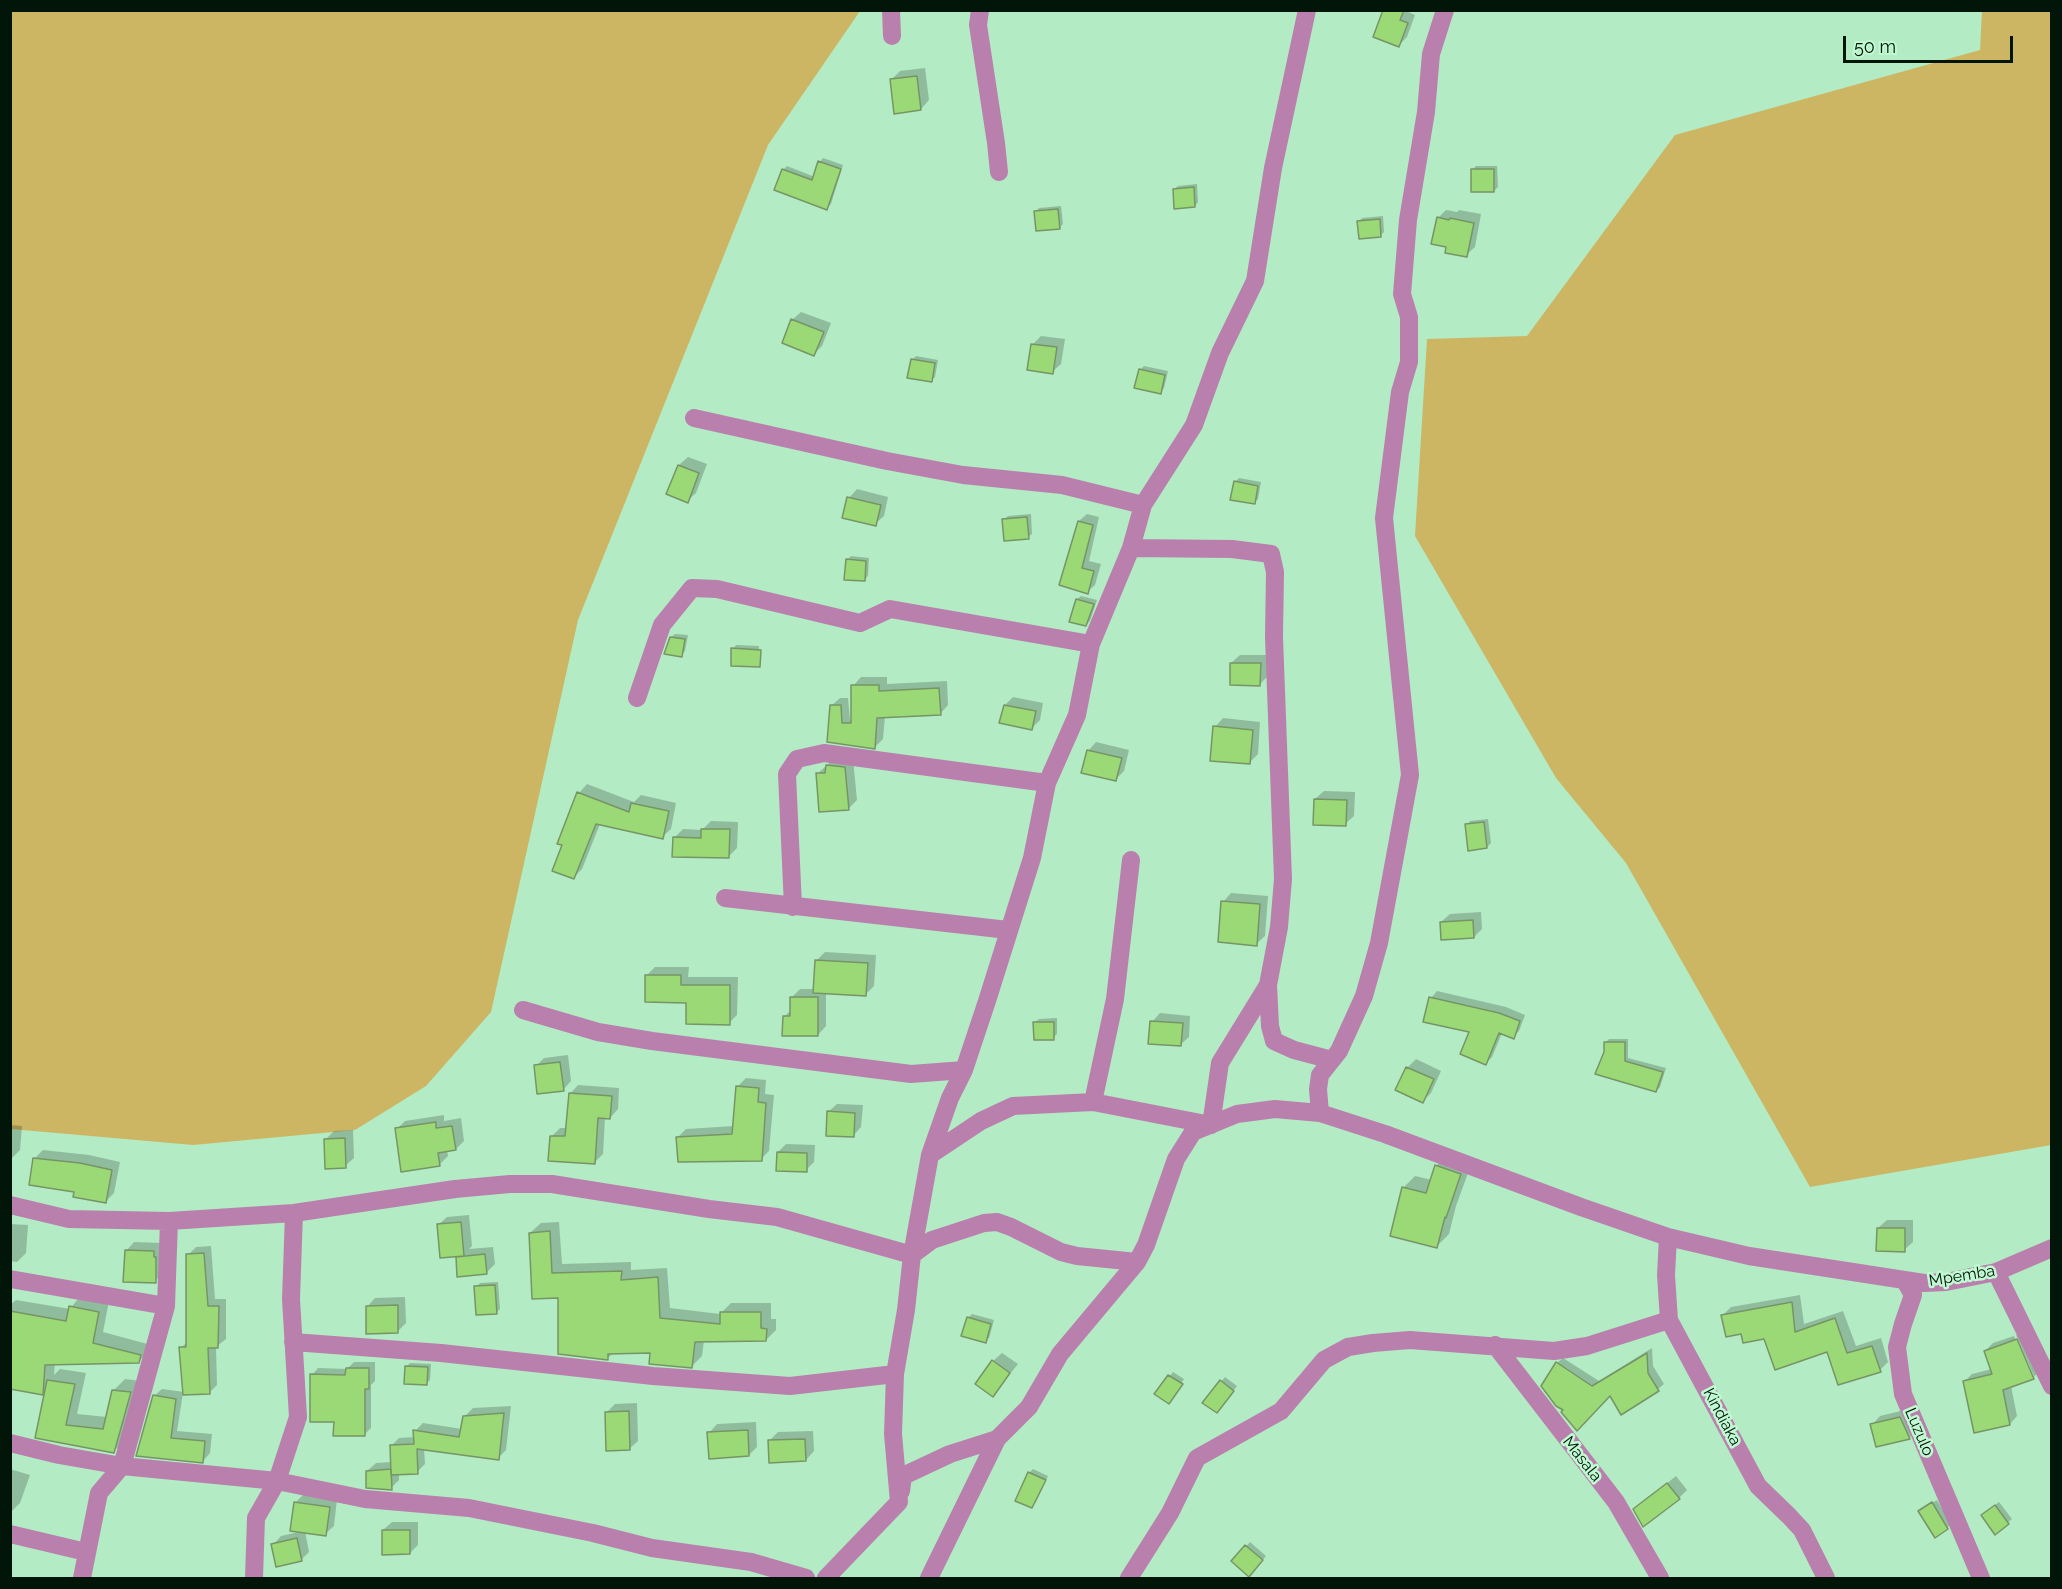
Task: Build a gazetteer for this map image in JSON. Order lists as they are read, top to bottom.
{
  "streets": {
    "street": [
      "Mpemba",
      "Kindiaka",
      "Luzulo",
      "Masala"
    ]
  },
  "crossings": [
    ["Mpemba", "Kindiaka"],
    ["Mpemba", "Luzulo"]
  ],
  "scale_bar": "50 m"
}
